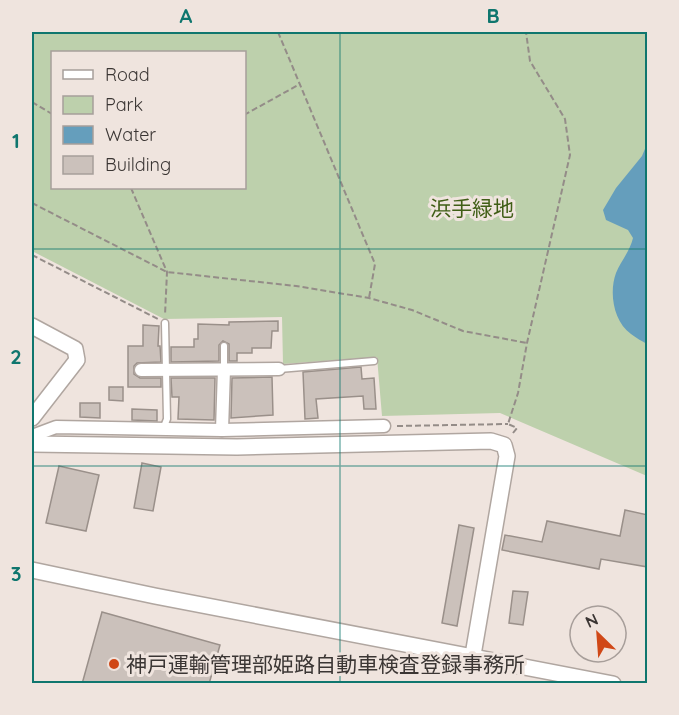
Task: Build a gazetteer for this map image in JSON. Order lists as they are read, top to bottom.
{
  "parks": ["浜手緑地"],
  "places": ["神戸運輸管理部姫路自動車検査登録事務所"],
  "legend": [
    "Road",
    "Park",
    "Water",
    "Building"
  ],
  "north": "top left",
  "grid": {
    "columns": ["A", "B"],
    "rows": ["1", "2", "3"]
  }
}
